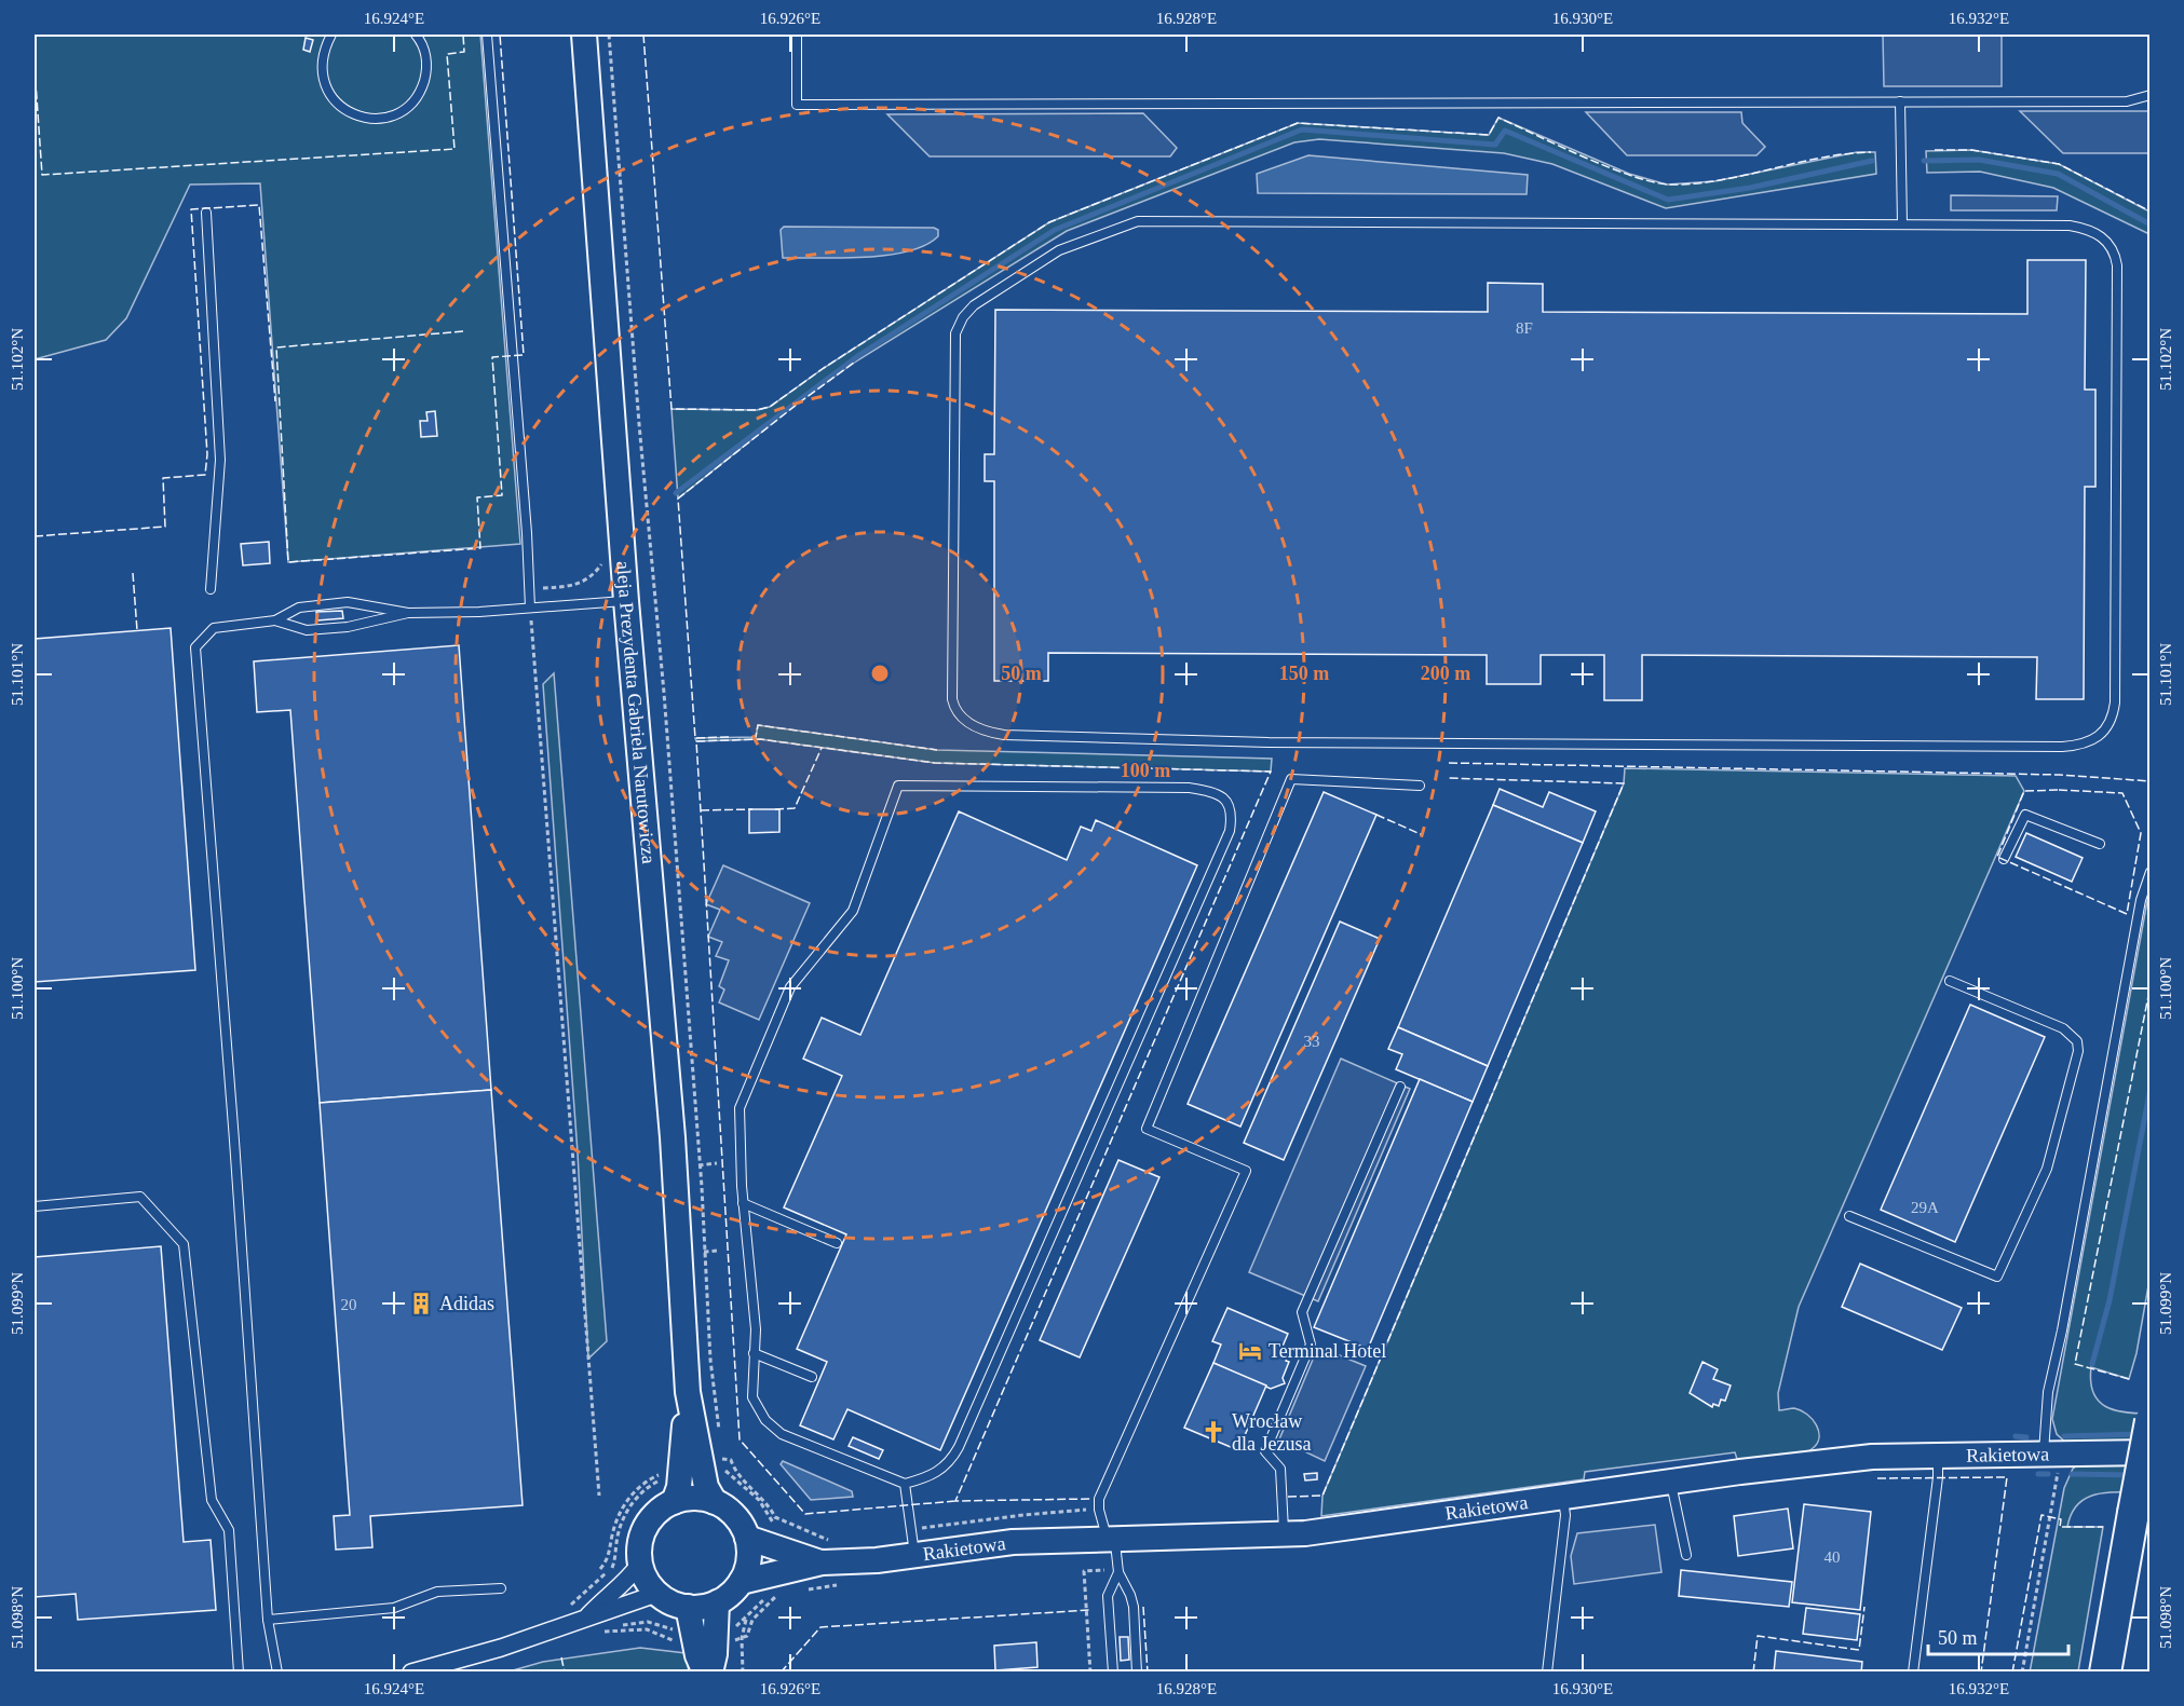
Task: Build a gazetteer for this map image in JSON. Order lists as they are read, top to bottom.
{
  "streets": {
    "street": ["aleja Prezydenta Gabriela Narutowicza", "Rakietowa"]
  },
  "crossings": [
    ["aleja Prezydenta Gabriela Narutowicza", "Rakietowa"]
  ],
  "places": {
    "building": ["Adidas"],
    "hotel": ["Terminal Hotel"],
    "church": ["Wrocław dla Jezusa"]
  },
  "house_numbers": [
    "8F",
    "33",
    "29A",
    "20",
    "40"
  ],
  "scale_bar": "50 m",
  "coordinates": [
    "16.924°E",
    "16.926°E",
    "16.928°E",
    "16.930°E",
    "16.932°E",
    "51.102°N",
    "51.101°N",
    "51.100°N",
    "51.099°N",
    "51.098°N"
  ],
  "rings": [
    "50 m",
    "150 m",
    "200 m",
    "100 m"
  ]
}
